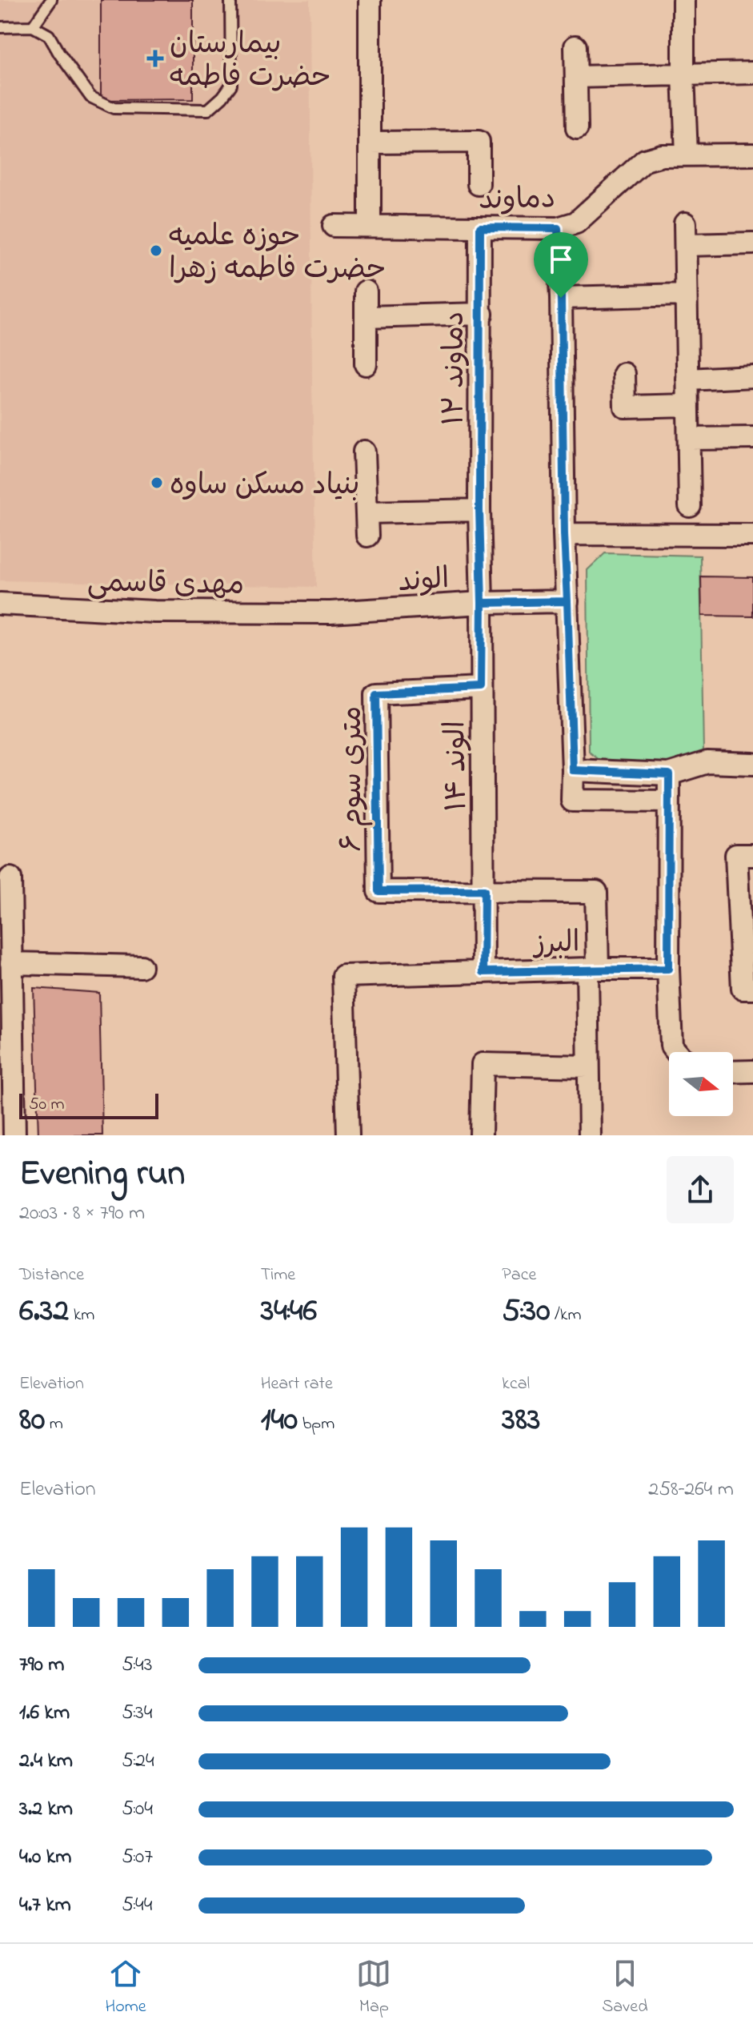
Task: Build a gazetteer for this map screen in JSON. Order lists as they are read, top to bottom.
{
  "streets": {
    "street": [
      "دماوند",
      "دماوند ۱۲",
      "الوند",
      "مهدی قاسمی",
      "الوند ۱۴",
      "۶ متری سوم",
      "البرز"
    ]
  },
  "crossings": [
    ["دماوند", "دماوند ۱۲"],
    ["دماوند ۱۲", "الوند"],
    ["دماوند ۱۲", "الوند ۱۴"],
    ["الوند", "مهدی قاسمی"],
    ["الوند", "الوند ۱۴"],
    ["الوند ۱۴", "۶ متری سوم"],
    ["الوند ۱۴", "البرز"]
  ],
  "places": {
    "health": ["بیمارستان حضرت فاطمه"],
    "other": ["حوزه علمیه حضرت فاطمه زهرا", "بنیاد مسکن ساوه"]
  },
  "scale_bar": "50 m",
  "north": "right",
  "page": {
    "scale": "50 m",
    "heading": ["Evening run", "20:03 · 8 × 790 m"],
    "stats": [
      ["Distance", "6.32 km"],
      ["Time", "34:46"],
      ["Pace", "5:30 /km"],
      ["Elevation", "80 m"],
      ["Heart rate", "140 bpm"],
      ["kcal", "383"]
    ],
    "chart": ["Elevation", "258–264 m"],
    "list": [
      {
        "name": "790 m",
        "note": "5:43"
      },
      {
        "name": "1.6 km",
        "note": "5:34"
      },
      {
        "name": "2.4 km",
        "note": "5:24"
      },
      {
        "name": "3.2 km",
        "note": "5:04"
      },
      {
        "name": "4.0 km",
        "note": "5:07"
      },
      {
        "name": "4.7 km",
        "note": "5:44"
      }
    ],
    "tabs": ["Home", "Map", "Saved"]
  }
}
